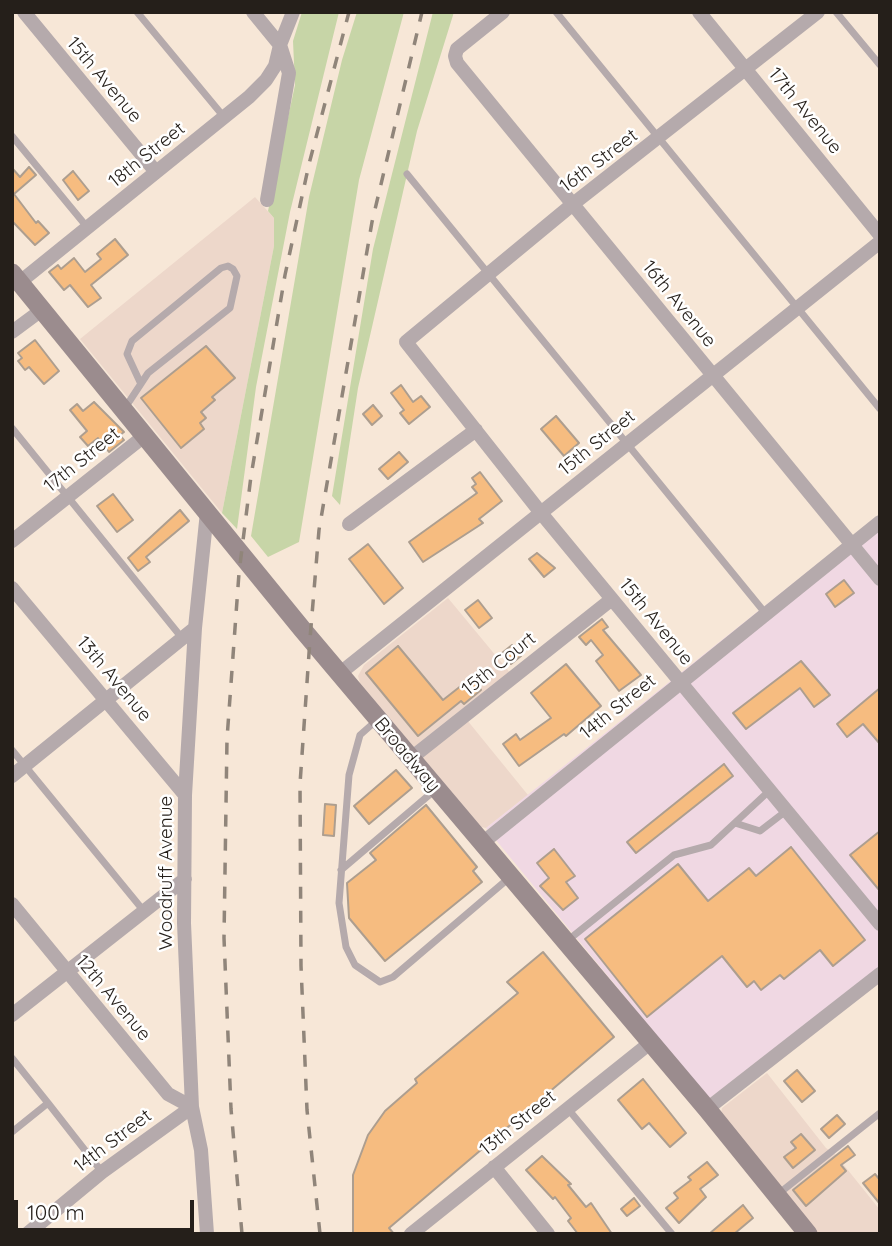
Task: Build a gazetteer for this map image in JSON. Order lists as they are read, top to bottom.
{
  "streets": {
    "main road": ["Broadway"],
    "street": [
      "15th Avenue",
      "17th Avenue",
      "18th Street",
      "16th Street",
      "16th Avenue",
      "15th Street",
      "17th Street",
      "15th Court",
      "13th Avenue",
      "14th Street",
      "Woodruff Avenue",
      "12th Avenue",
      "13th Street"
    ]
  },
  "crossings": [
    ["15th Avenue", "18th Street"],
    ["15th Avenue", "16th Street"],
    ["15th Avenue", "15th Street"],
    ["15th Avenue", "15th Court"],
    ["15th Avenue", "14th Street"],
    ["17th Avenue", "16th Street"],
    ["18th Street", "Broadway"],
    ["16th Street", "16th Avenue"],
    ["16th Avenue", "15th Street"],
    ["16th Avenue", "14th Street"],
    ["15th Street", "Broadway"],
    ["17th Street", "Broadway"],
    ["15th Court", "Broadway"],
    ["13th Avenue", "Woodruff Avenue"],
    ["14th Street", "Broadway"],
    ["14th Street", "Woodruff Avenue"],
    ["14th Street", "12th Avenue"],
    ["Broadway", "Woodruff Avenue"],
    ["Broadway", "13th Street"],
    ["Woodruff Avenue", "12th Avenue"]
  ],
  "scale_bar": "100 m"
}
